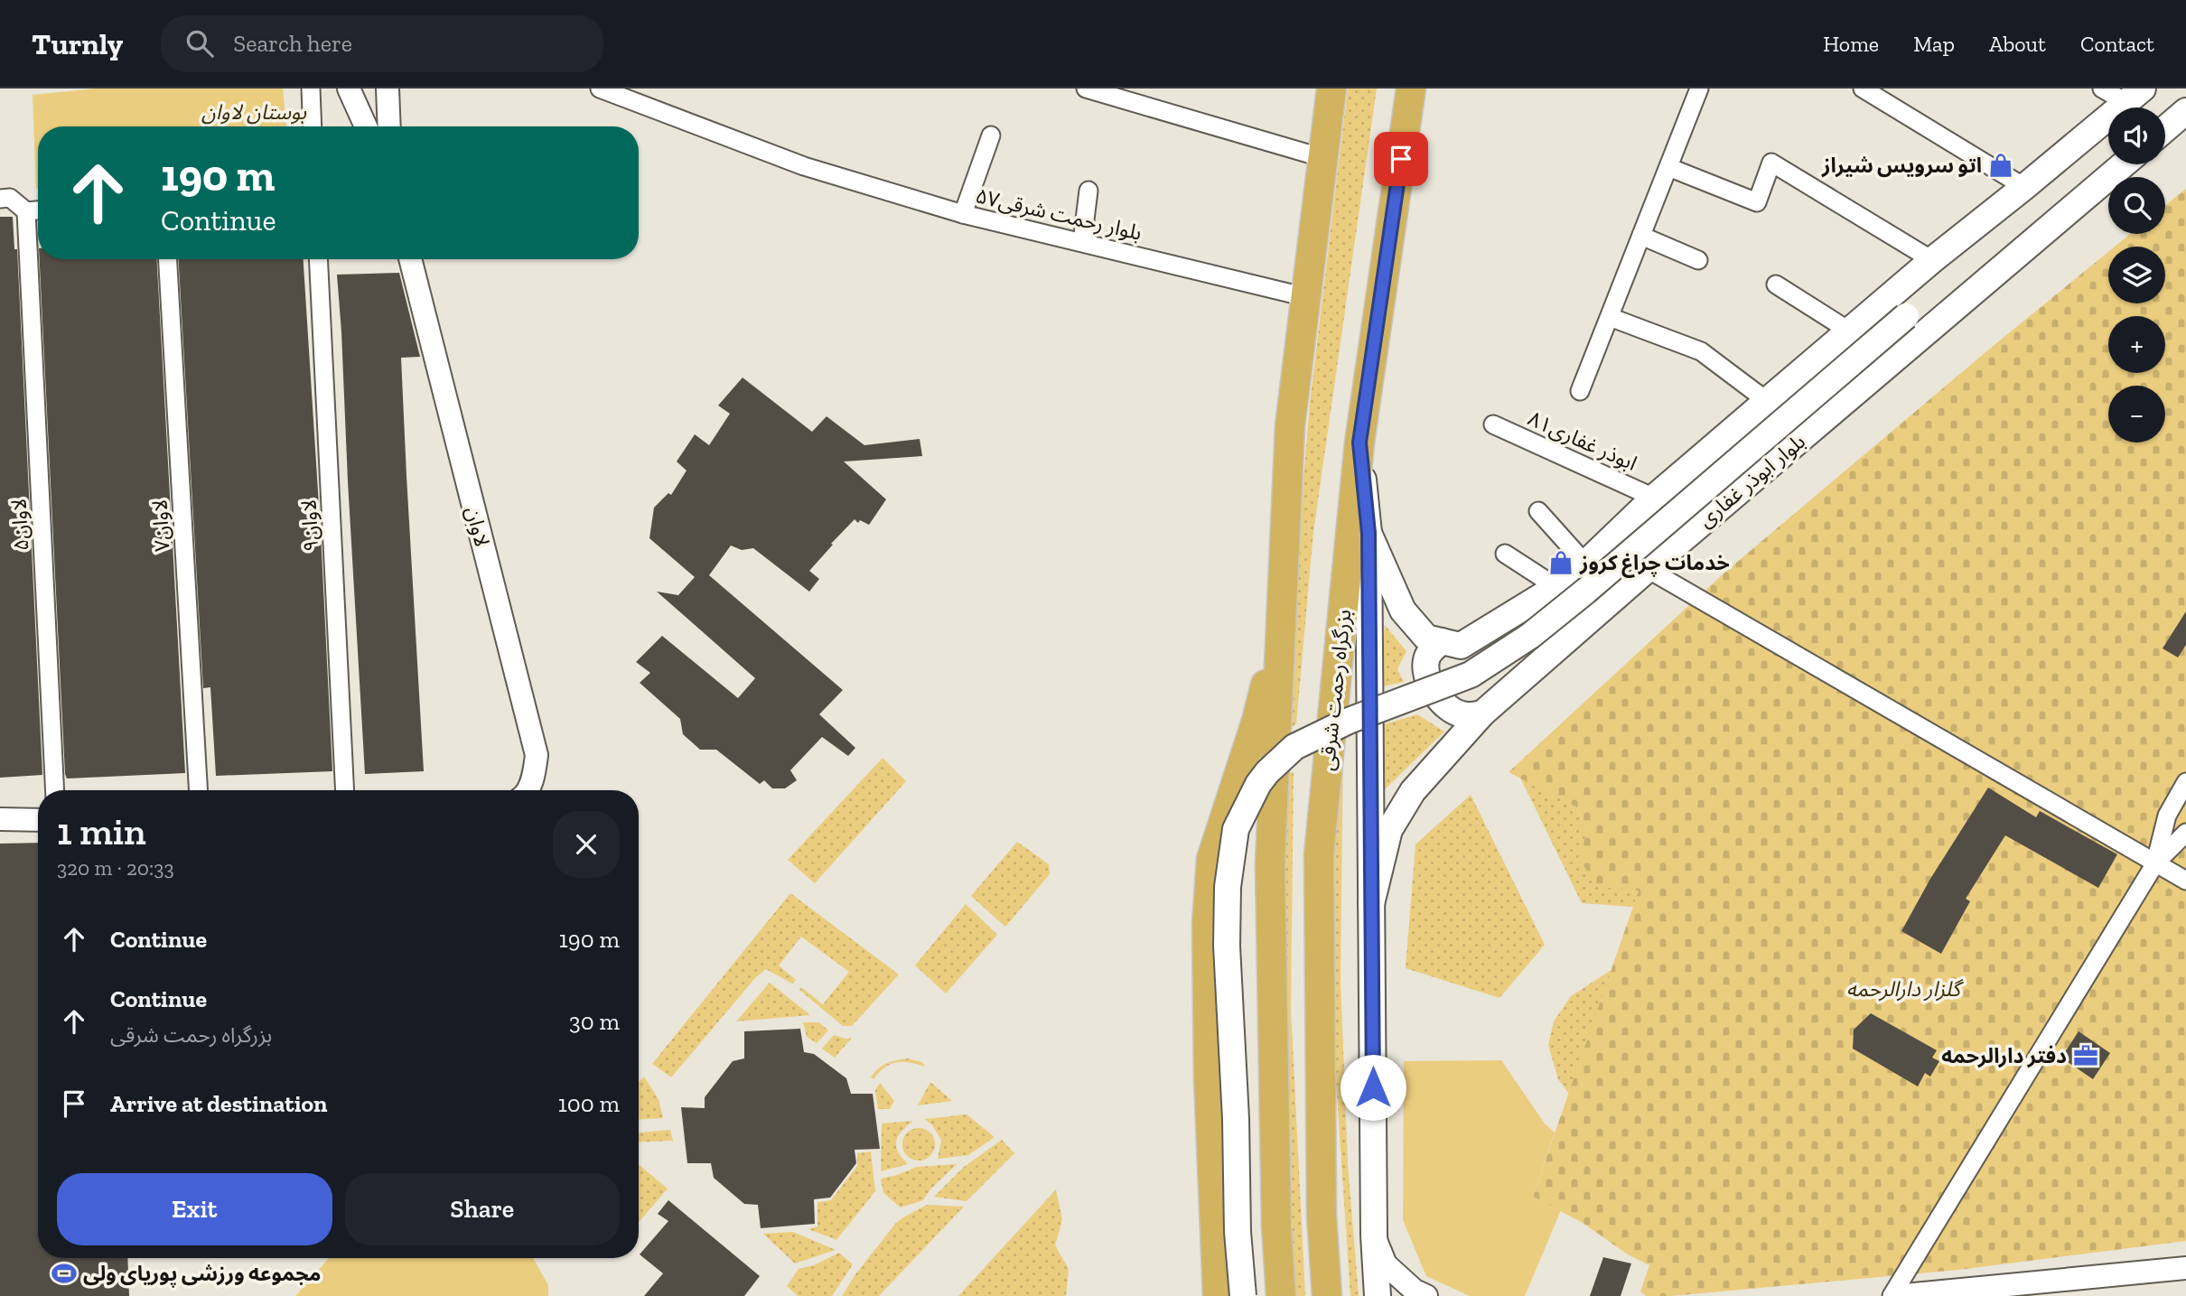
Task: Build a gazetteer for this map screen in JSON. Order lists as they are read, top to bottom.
{
  "streets": {
    "highway": ["بزرگراه رحمت شرقی"],
    "main road": ["بلوار ابوذر غفاری"],
    "street": [
      "۵۷بلوار رحمت شرقی",
      "۸۱ابوذر غفاری",
      "۵لاوان",
      "۷لاوان",
      "۹لاوان",
      "لاوان"
    ]
  },
  "parks": ["بوستان لاوان", "گلزار دارالرحمه"],
  "places": {
    "shop": ["اتو سرویس شیراز", "خدمات چراغ کروز"],
    "office": ["دفتر دارالرحمه"],
    "sports": ["مجموعه ورزشی پوریای ولی"]
  },
  "page": {
    "header": "Turnly",
    "search": "Search here",
    "nav": [
      "Home",
      "Map",
      "About",
      "Contact"
    ],
    "map_buttons": ["+", "−"],
    "turn": ["190 m", "Continue"],
    "heading": ["1 min", "320 m · 20:33"],
    "list": [
      {
        "name": "Continue",
        "value": "190 m"
      },
      {
        "name": "Continue",
        "note": "بزرگراه رحمت شرقی",
        "value": "30 m"
      },
      {
        "name": "Arrive at destination",
        "value": "100 m"
      }
    ],
    "buttons": ["Exit", "Share"]
  }
}
